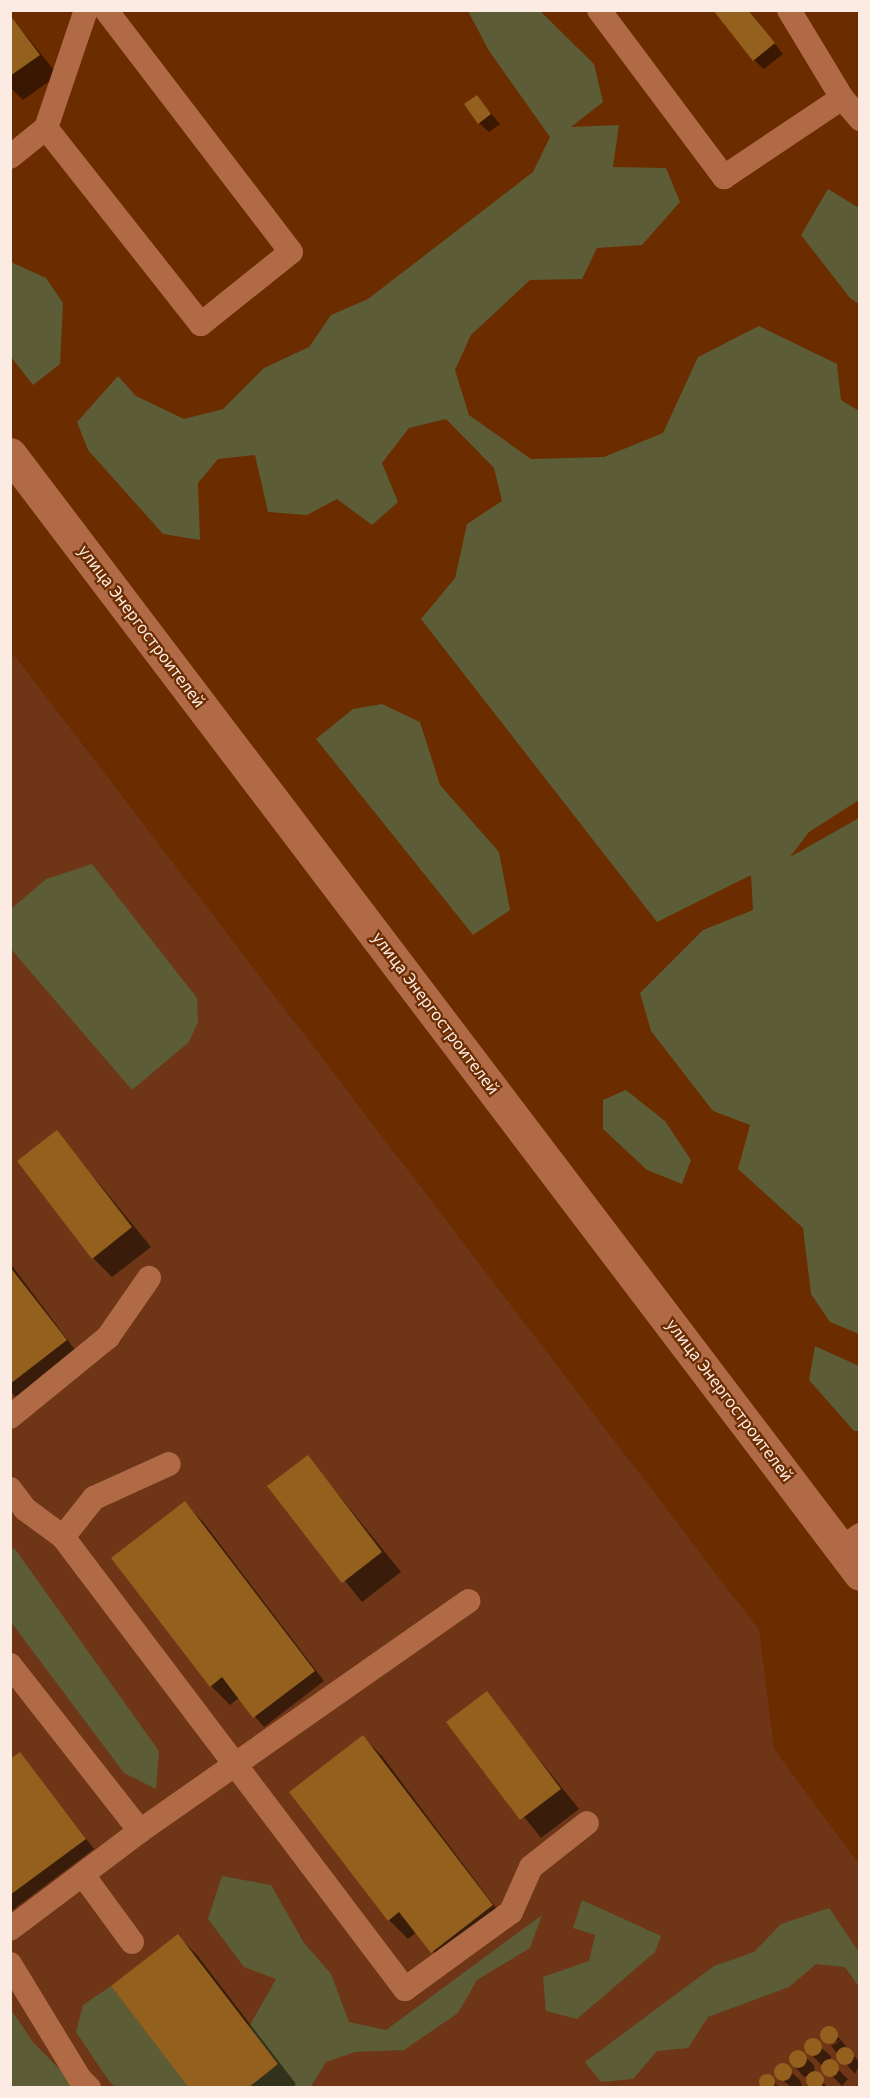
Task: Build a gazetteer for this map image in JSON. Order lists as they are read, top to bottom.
{
  "streets": {
    "main road": ["улица Энергостроителей"]
  }
}
